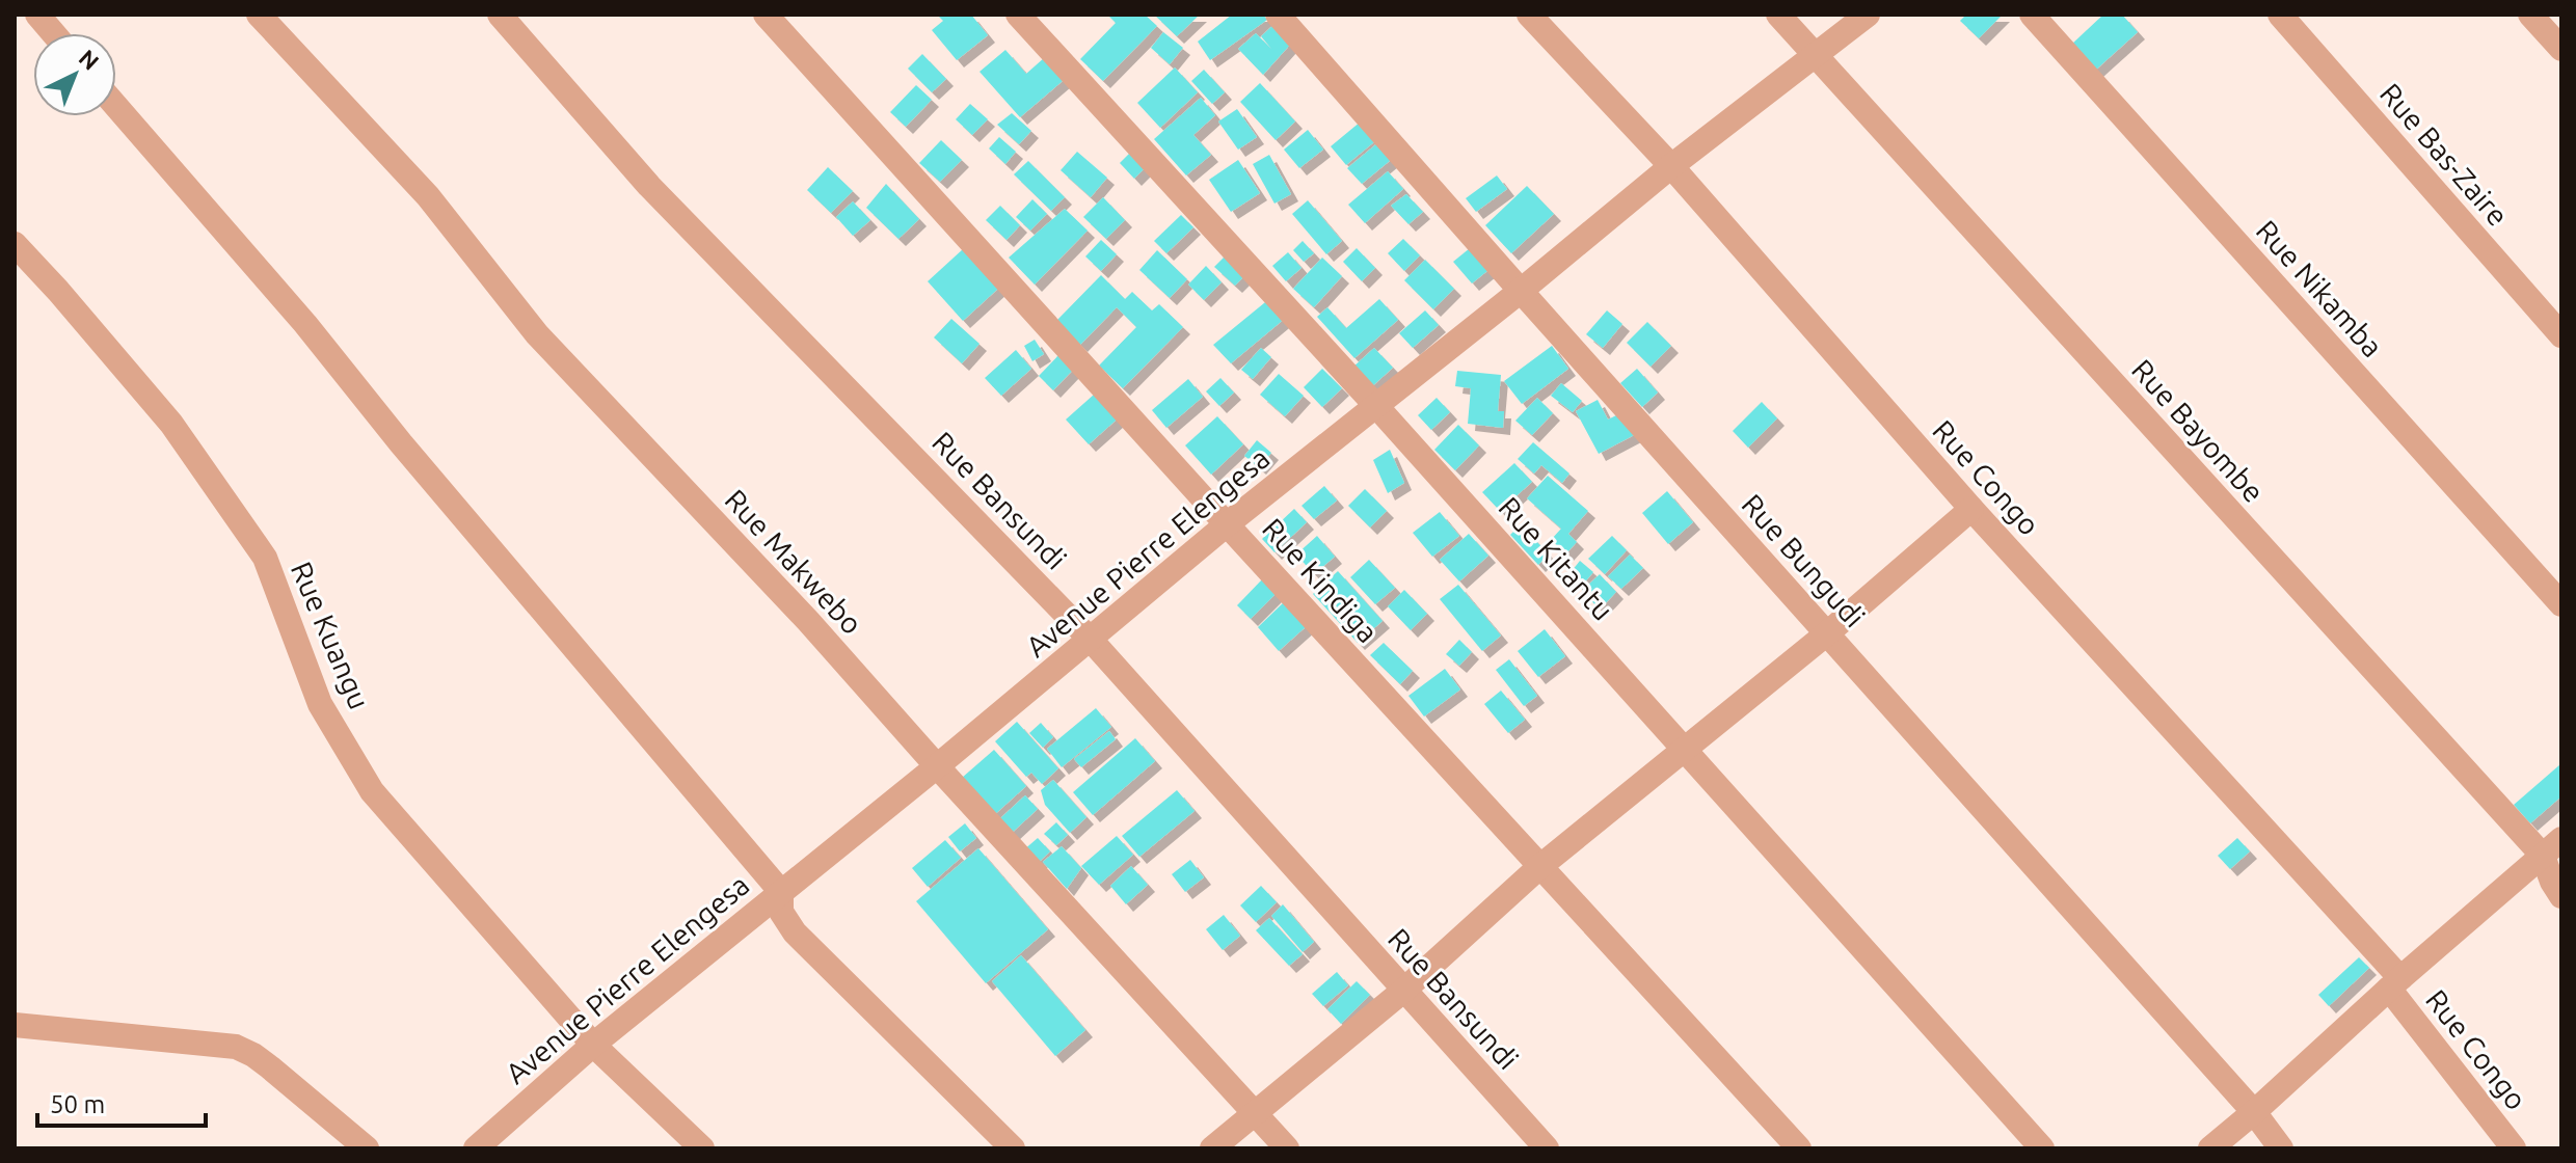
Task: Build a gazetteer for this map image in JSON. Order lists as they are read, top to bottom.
{
  "streets": {
    "street": [
      "Rue Bas-Zaire",
      "Rue Nikamba",
      "Rue Bayombe",
      "Rue Congo",
      "Rue Bansundi",
      "Avenue Pierre Elengesa",
      "Rue Kitantu",
      "Rue Bungudi",
      "Rue Makwebo",
      "Rue Kindiga",
      "Rue Kuangu"
    ]
  },
  "crossings": [
    ["Rue Bayombe", "Avenue Pierre Elengesa"],
    ["Rue Congo", "Avenue Pierre Elengesa"],
    ["Rue Bansundi", "Avenue Pierre Elengesa"],
    ["Avenue Pierre Elengesa", "Rue Kitantu"],
    ["Avenue Pierre Elengesa", "Rue Bungudi"],
    ["Avenue Pierre Elengesa", "Rue Makwebo"],
    ["Avenue Pierre Elengesa", "Rue Kindiga"],
    ["Avenue Pierre Elengesa", "Rue Kuangu"]
  ],
  "scale_bar": "50 m",
  "north": "top right"
}
